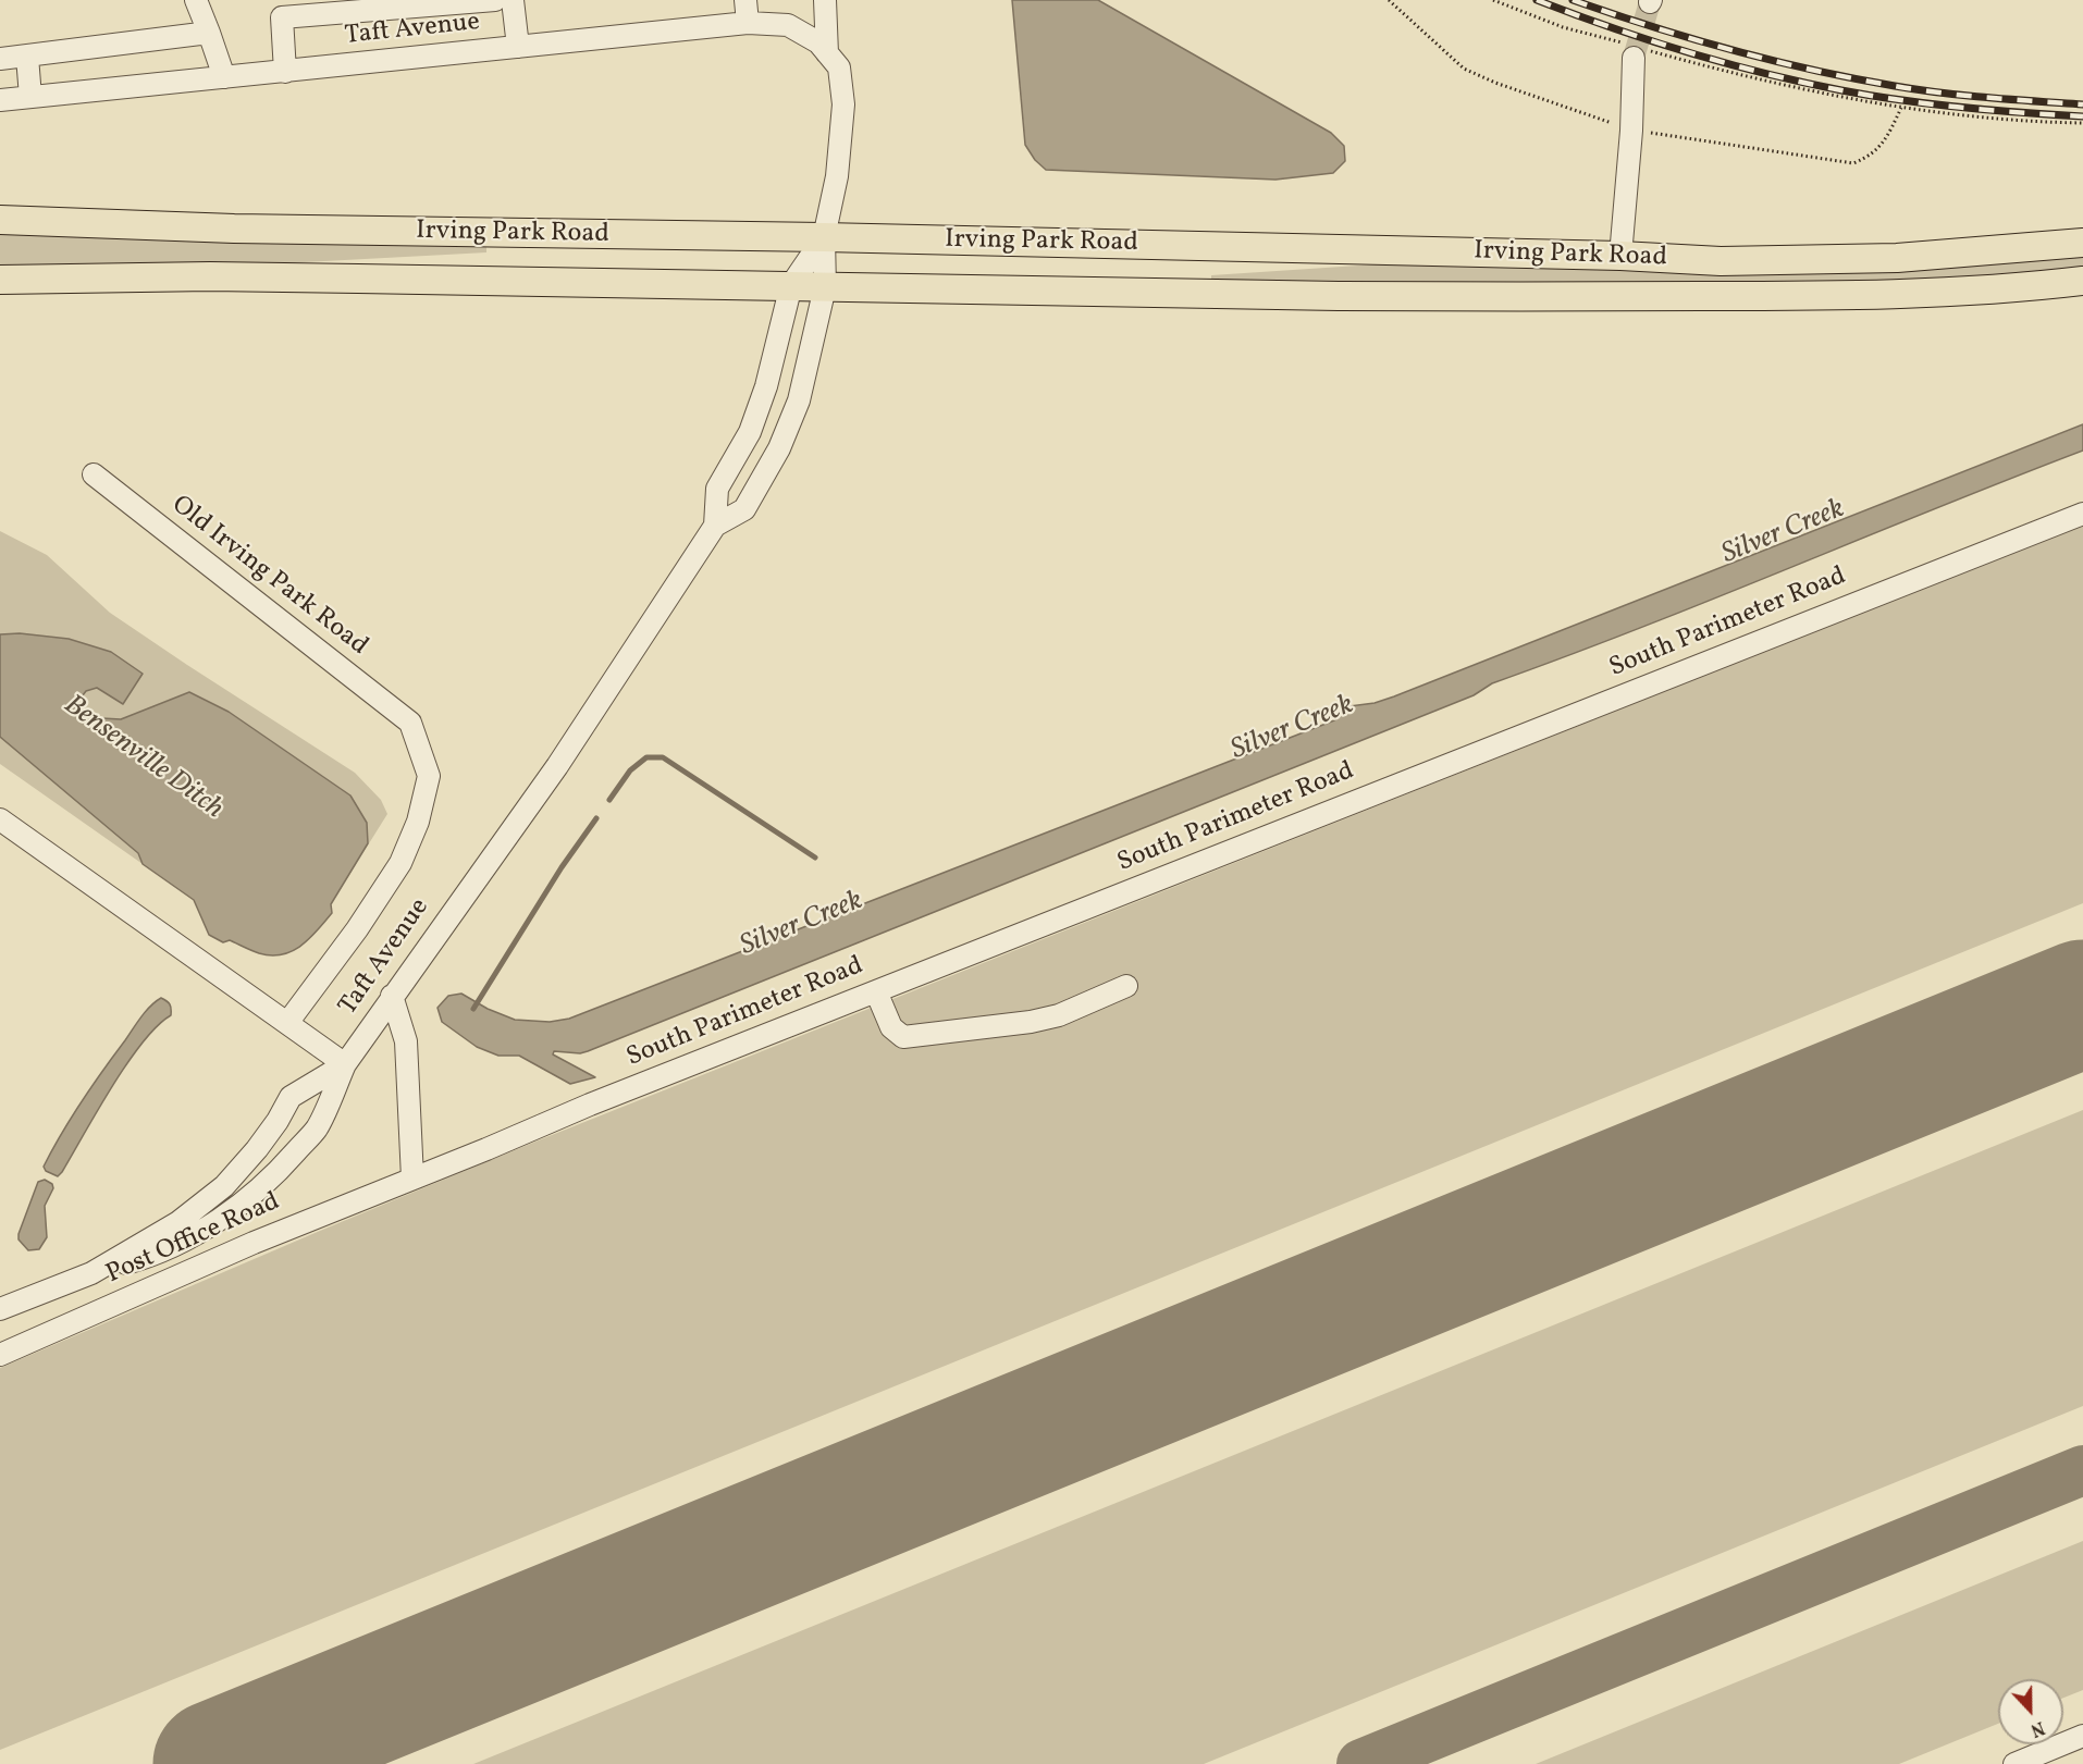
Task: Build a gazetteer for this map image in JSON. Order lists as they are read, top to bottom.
{
  "streets": {
    "main road": ["Irving Park Road"],
    "street": [
      "Taft Avenue",
      "Old Irving Park Road",
      "South Parimeter Road",
      "Post Office Road"
    ]
  },
  "crossings": [
    ["Taft Avenue", "Irving Park Road"],
    ["South Parimeter Road", "Post Office Road"]
  ],
  "water": ["Silver Creek", "Bensenville Ditch"],
  "north": "bottom"
}
